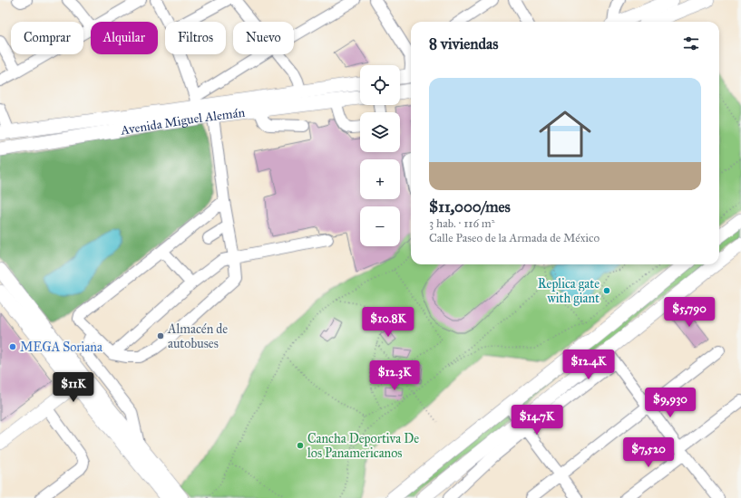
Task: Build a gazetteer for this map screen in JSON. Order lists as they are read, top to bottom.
{
  "streets": {
    "main road": ["Avenida Miguel Alemán"]
  },
  "places": [
    "Replica gate with giant",
    "Almacén de autobuses",
    "MEGA Soriana",
    "Cancha Deportiva De los Panamericanos"
  ],
  "page": {
    "chip": [
      "Comprar",
      "Alquilar",
      "Filtros",
      "Nuevo"
    ],
    "heading": "8 viviendas",
    "map_buttons": ["+", "−"],
    "list": [
      {
        "name": "$11,000/mes",
        "note": "3 hab. · 116 m² · Calle Paseo de la Armada de México"
      }
    ],
    "price": [
      "$5,790",
      "$10.8K",
      "$12.4K",
      "$12.3K",
      "$11K",
      "$9,930",
      "$14.7K",
      "$7,520"
    ]
  }
}
